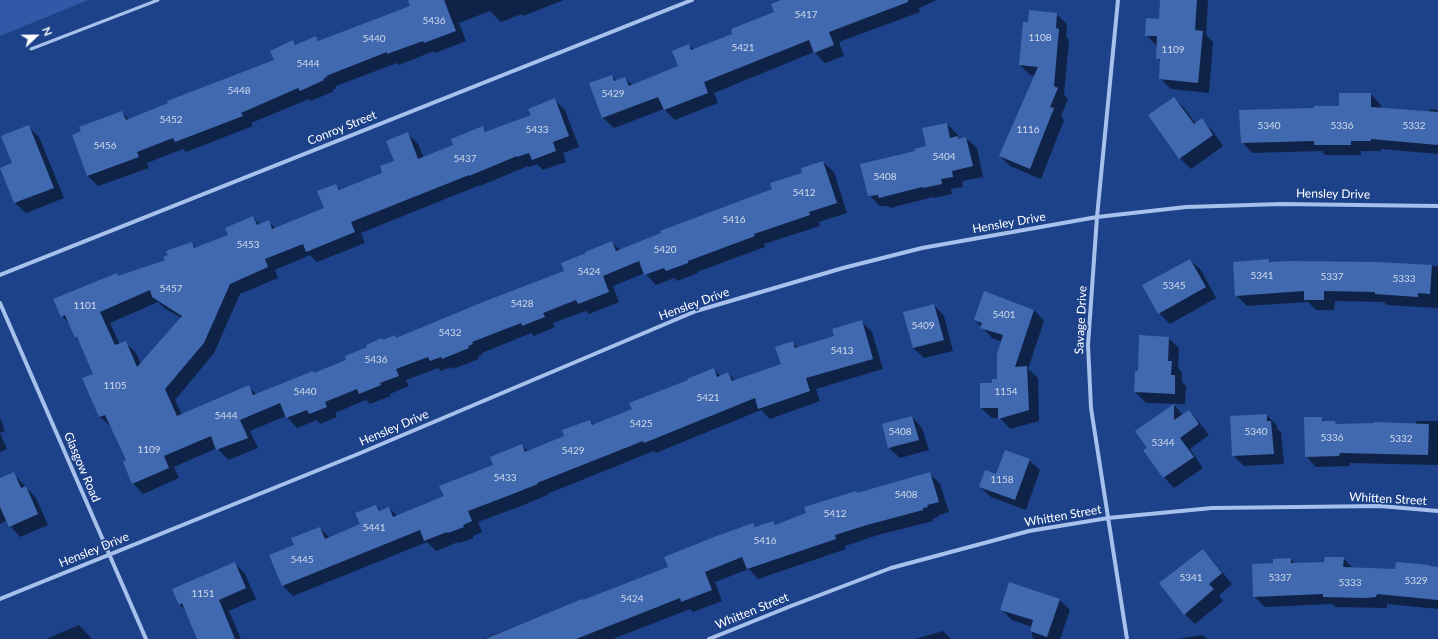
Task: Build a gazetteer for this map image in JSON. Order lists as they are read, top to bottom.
{
  "streets": {
    "street": [
      "Conroy Street",
      "Hensley Drive",
      "Savage Drive",
      "Glasgow Road",
      "Whitten Street"
    ]
  },
  "crossings": [
    ["Hensley Drive", "Savage Drive"],
    ["Hensley Drive", "Glasgow Road"],
    ["Savage Drive", "Whitten Street"]
  ],
  "house_numbers": [
    "5417",
    "5436",
    "1108",
    "5440",
    "5421",
    "1109",
    "5444",
    "5448",
    "5429",
    "5452",
    "5340",
    "5336",
    "5332",
    "5433",
    "1116",
    "5456",
    "5404",
    "5437",
    "5408",
    "5412",
    "5416",
    "5453",
    "5420",
    "5424",
    "5341",
    "5337",
    "5333",
    "5345",
    "5457",
    "5428",
    "1101",
    "5401",
    "5409",
    "5432",
    "5413",
    "5436",
    "1105",
    "5440",
    "1154",
    "5421",
    "5444",
    "5425",
    "5408",
    "5340",
    "5336",
    "5332",
    "5344",
    "1109",
    "5429",
    "5433",
    "1158",
    "5408",
    "5412",
    "5441",
    "5416",
    "5445",
    "5341",
    "5337",
    "5329",
    "5333",
    "1151",
    "5424"
  ],
  "north": "right"
}
